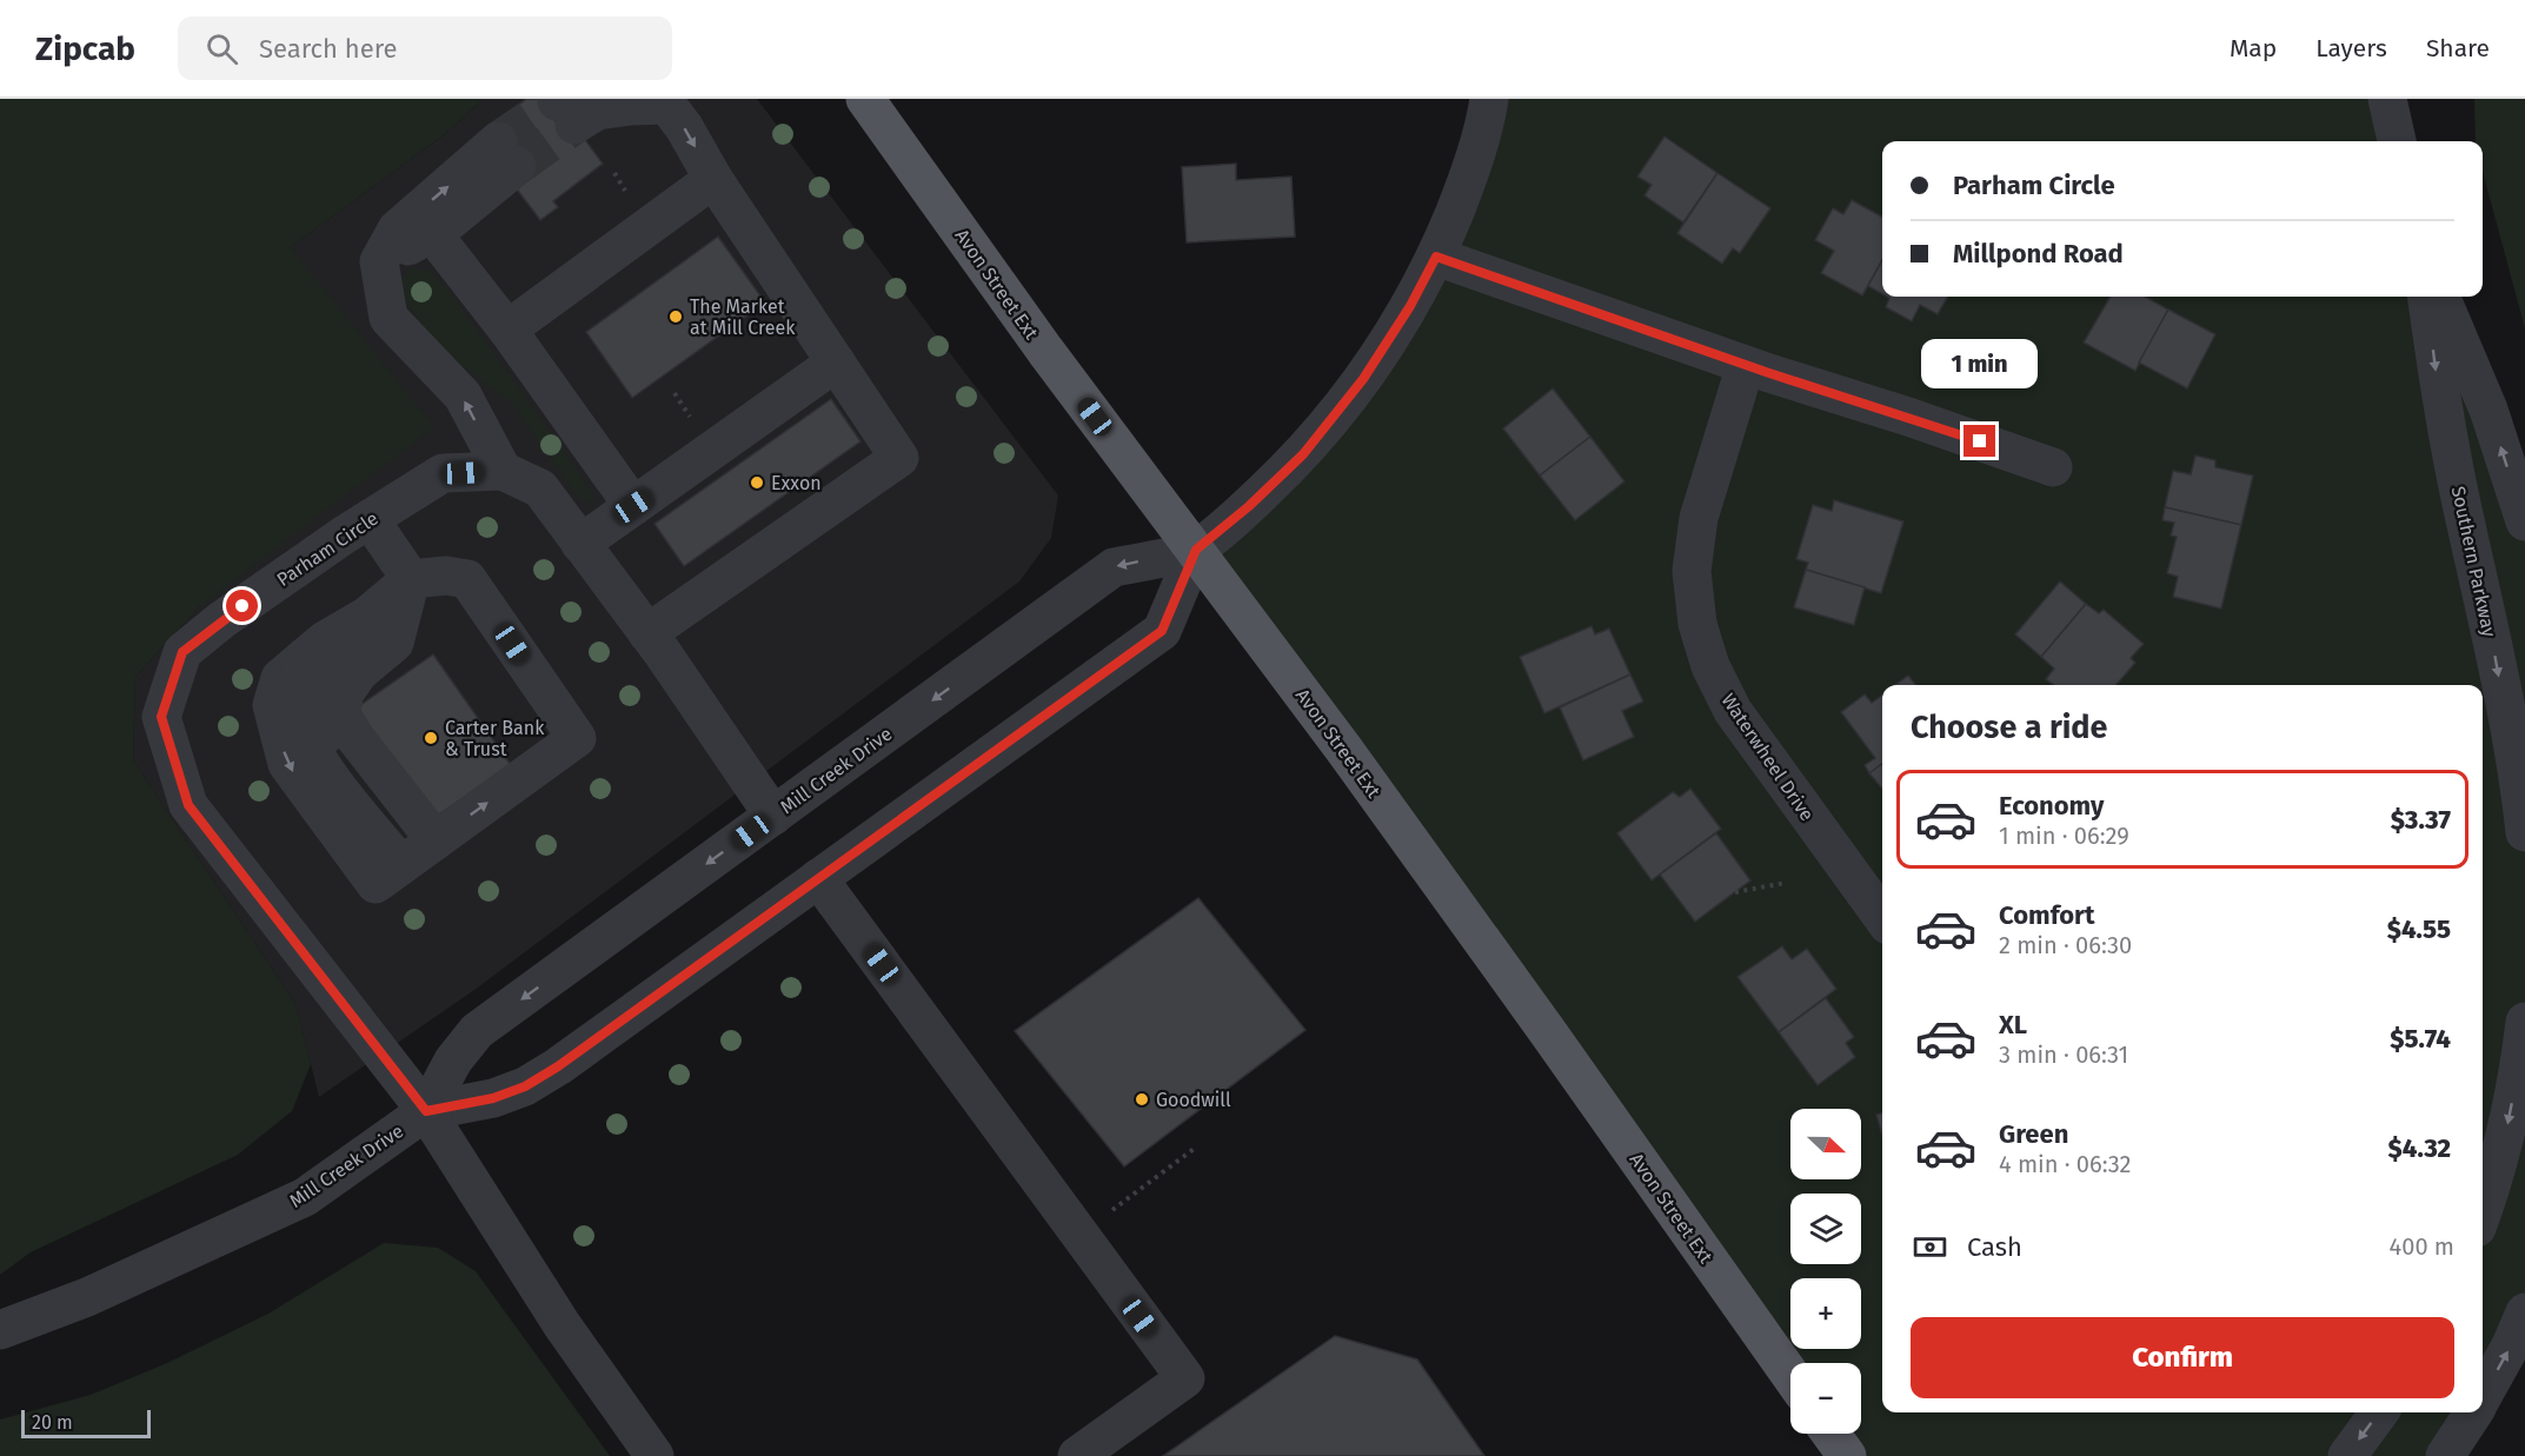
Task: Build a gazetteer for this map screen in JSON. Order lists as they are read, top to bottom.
{
  "streets": {
    "main road": ["Avon Street Ext"],
    "street": [
      "Parham Circle",
      "Southern Parkway",
      "Waterwheel Drive",
      "Mill Creek Drive"
    ]
  },
  "crossings": [
    ["Avon Street Ext", "Mill Creek Drive"],
    ["Parham Circle", "Mill Creek Drive"]
  ],
  "places": [
    "The Market at Mill Creek",
    "Exxon",
    "Carter Bank & Trust",
    "Goodwill"
  ],
  "scale_bar": "20 m",
  "north": "right",
  "page": {
    "header": "Zipcab",
    "search": "Search here",
    "nav": ["Map", "Layers", "Share"],
    "banner": ["Parham Circle", "Millpond Road"],
    "bubble": "1 min",
    "heading": "Choose a ride",
    "list": [
      {
        "name": "Economy",
        "note": "1 min · 06:29",
        "value": "$3.37"
      },
      {
        "name": "Comfort",
        "note": "2 min · 06:30",
        "value": "$4.55"
      },
      {
        "name": "XL",
        "note": "3 min · 06:31",
        "value": "$5.74"
      },
      {
        "name": "Green",
        "note": "4 min · 06:32",
        "value": "$4.32"
      }
    ],
    "map_buttons": ["+", "−"],
    "pay": ["Cash", "400 m"],
    "buttons": "Confirm",
    "scale": "20 m"
  }
}
